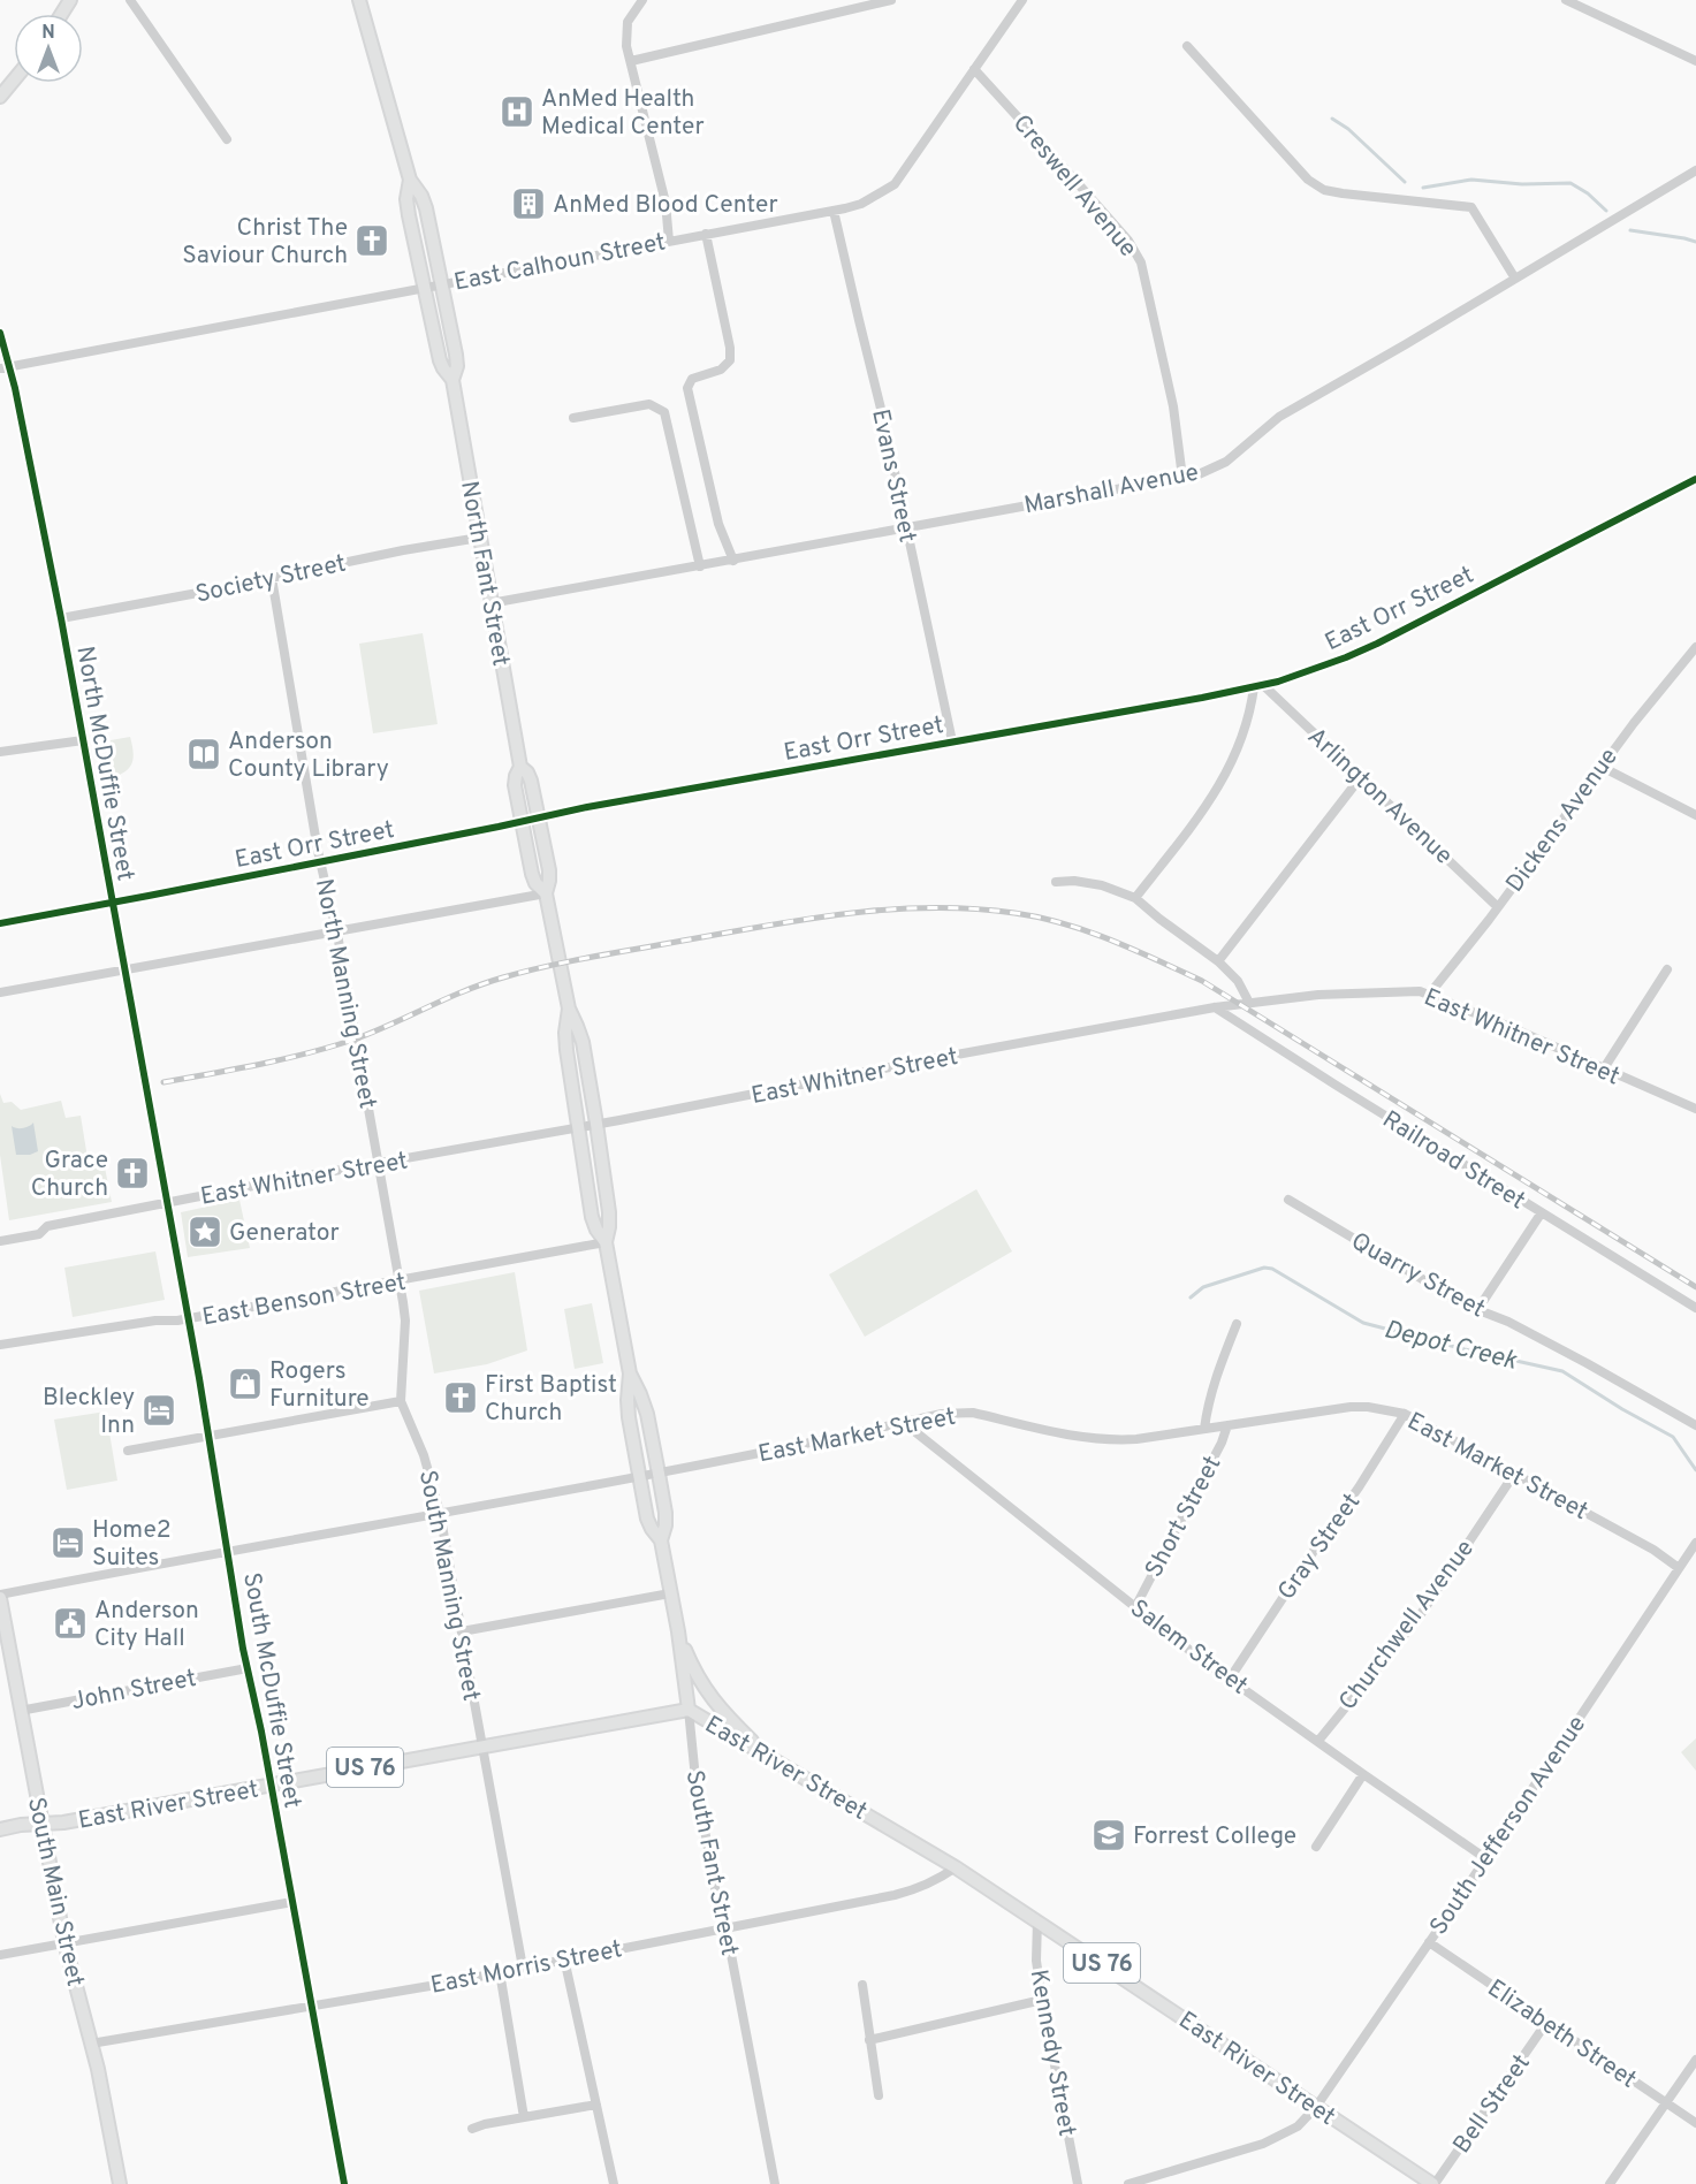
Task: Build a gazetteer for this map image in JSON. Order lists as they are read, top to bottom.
{
  "streets": {
    "main road": [
      "North Fant Street",
      "US 76",
      "East River Street",
      "South Fant Street",
      "South Main Street"
    ],
    "street": [
      "Creswell Avenue",
      "East Calhoun Street",
      "Evans Street",
      "Marshall Avenue",
      "Society Street",
      "East Orr Street",
      "North McDuffie Street",
      "Arlington Avenue",
      "Dickens Avenue",
      "North Manning Street",
      "East Whitner Street",
      "Railroad Street",
      "Quarry Street",
      "East Benson Street",
      "East Market Street",
      "Short Street",
      "Gray Street",
      "South Manning Street",
      "Churchwell Avenue",
      "Salem Street",
      "John Street",
      "South McDuffie Street",
      "South Jefferson Avenue",
      "East Morris Street",
      "Elizabeth Street",
      "Kennedy Street",
      "Bell Street"
    ]
  },
  "crossings": [
    ["Creswell Avenue", "East Calhoun Street"],
    ["Creswell Avenue", "Marshall Avenue"],
    ["East Calhoun Street", "Evans Street"],
    ["East Calhoun Street", "North Fant Street"],
    ["East Calhoun Street", "North McDuffie Street"],
    ["Evans Street", "Marshall Avenue"],
    ["Evans Street", "East Orr Street"],
    ["Marshall Avenue", "North Fant Street"],
    ["North Fant Street", "Society Street"],
    ["North Fant Street", "East Orr Street"],
    ["North Fant Street", "East Whitner Street"],
    ["North Fant Street", "South Fant Street"],
    ["Society Street", "North McDuffie Street"],
    ["Society Street", "North Manning Street"],
    ["East Orr Street", "North McDuffie Street"],
    ["East Orr Street", "Arlington Avenue"],
    ["East Orr Street", "North Manning Street"],
    ["North McDuffie Street", "East Whitner Street"],
    ["North McDuffie Street", "South McDuffie Street"],
    ["Arlington Avenue", "Dickens Avenue"],
    ["Dickens Avenue", "East Whitner Street"],
    ["North Manning Street", "East Whitner Street"],
    ["North Manning Street", "South Manning Street"],
    ["East Whitner Street", "Railroad Street"],
    ["East Whitner Street", "South Manning Street"],
    ["East Whitner Street", "South McDuffie Street"],
    ["East Whitner Street", "South Fant Street"],
    ["East Benson Street", "South Manning Street"],
    ["East Benson Street", "South McDuffie Street"],
    ["East Benson Street", "South Fant Street"],
    ["East Market Street", "Short Street"],
    ["East Market Street", "Gray Street"],
    ["East Market Street", "South Manning Street"],
    ["East Market Street", "Churchwell Avenue"],
    ["East Market Street", "Salem Street"],
    ["East Market Street", "South McDuffie Street"],
    ["East Market Street", "South Jefferson Avenue"],
    ["East Market Street", "South Fant Street"],
    ["East Market Street", "South Main Street"],
    ["Short Street", "Salem Street"],
    ["Gray Street", "Salem Street"],
    ["South Manning Street", "East River Street"],
    ["South Manning Street", "East Morris Street"],
    ["Churchwell Avenue", "Salem Street"],
    ["Salem Street", "South Jefferson Avenue"],
    ["John Street", "South McDuffie Street"],
    ["John Street", "South Main Street"],
    ["South McDuffie Street", "East River Street"],
    ["South McDuffie Street", "East Morris Street"],
    ["US 76", "East River Street"],
    ["US 76", "South Main Street"],
    ["East River Street", "South Jefferson Avenue"],
    ["East River Street", "South Fant Street"],
    ["East River Street", "South Main Street"],
    ["East River Street", "East Morris Street"],
    ["East River Street", "Kennedy Street"],
    ["East River Street", "Bell Street"],
    ["South Jefferson Avenue", "Elizabeth Street"],
    ["South Fant Street", "East Morris Street"],
    ["South Main Street", "East Morris Street"],
    ["Elizabeth Street", "Bell Street"]
  ],
  "water": ["Depot Creek"],
  "places": {
    "hospital": ["AnMed Health Medical Center"],
    "building": ["AnMed Blood Center"],
    "church": ["Christ The Saviour Church", "Grace Church", "First Baptist Church"],
    "library": ["Anderson County Library"],
    "place": ["Generator"],
    "shop": ["Rogers Furniture"],
    "hotel": ["Bleckley Inn", "Home2 Suites"],
    "public building": ["Anderson City Hall"],
    "school or university": ["Forrest College"]
  },
  "north": "top"
}
